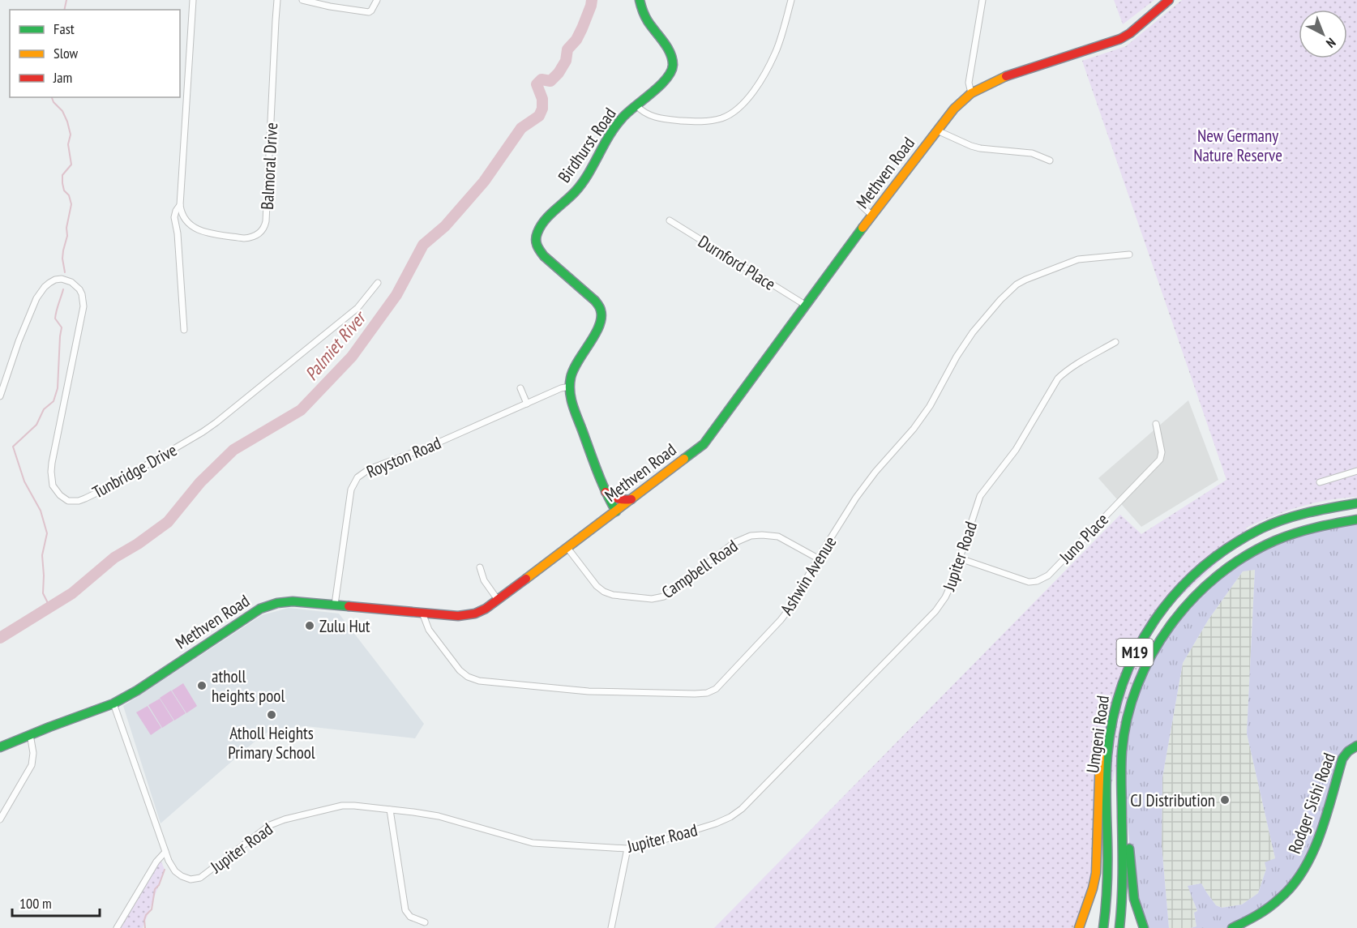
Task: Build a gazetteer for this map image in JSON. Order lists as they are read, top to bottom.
{
  "streets": {
    "main road": [
      "Birdhurst Road",
      "Methven Road",
      "M19",
      "Umgeni Road",
      "Rodger Sishi Road"
    ],
    "street": [
      "Balmoral Drive",
      "Durnford Place",
      "Royston Road",
      "Tunbridge Drive",
      "Juno Place",
      "Jupiter Road",
      "Campbell Road",
      "Ashwin Avenue"
    ]
  },
  "crossings": [
    ["Birdhurst Road", "Royston Road"],
    ["Methven Road", "Durnford Place"],
    ["Methven Road", "Royston Road"],
    ["Methven Road", "Jupiter Road"],
    ["Methven Road", "Campbell Road"],
    ["Methven Road", "Ashwin Avenue"],
    ["Juno Place", "Jupiter Road"],
    ["Campbell Road", "Ashwin Avenue"]
  ],
  "water": ["Palmiet River"],
  "parks": ["New Germany Nature Reserve"],
  "places": [
    "Zulu Hut",
    "atholl heights pool",
    "Atholl Heights Primary School",
    "CJ Distribution"
  ],
  "legend": ["Fast", "Slow", "Jam"],
  "scale_bar": "100 m",
  "north": "bottom right"
}
